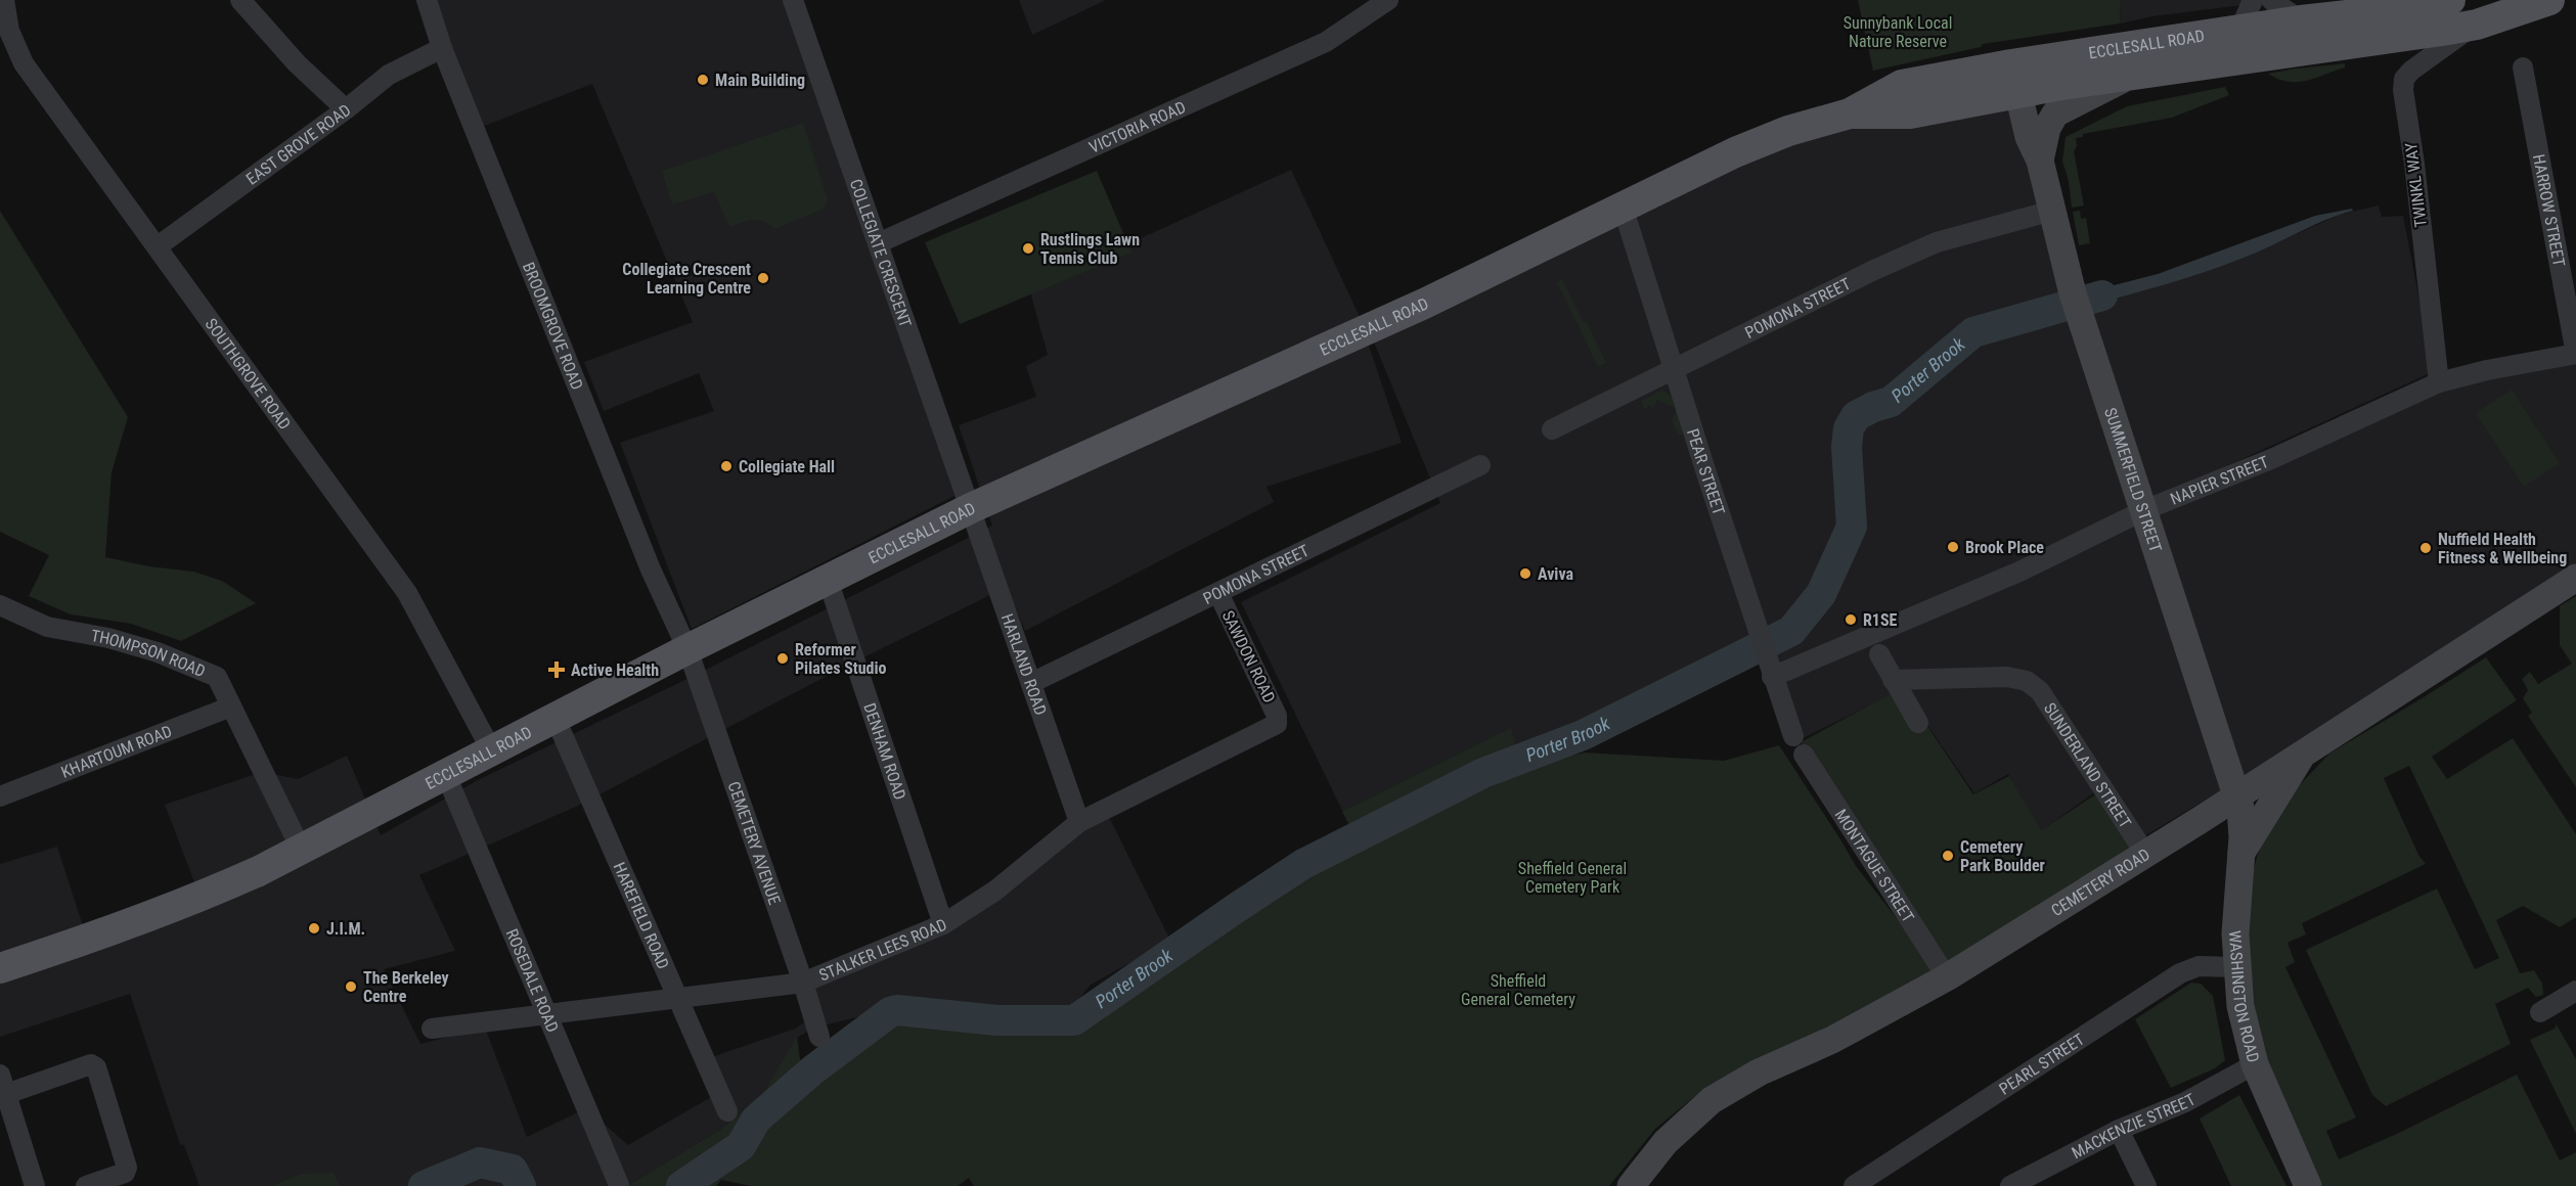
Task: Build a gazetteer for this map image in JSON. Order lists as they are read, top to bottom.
{
  "streets": {
    "main road": ["ECCLESALL ROAD"],
    "street": [
      "VICTORIA ROAD",
      "EAST GROVE ROAD",
      "TWINKL WAY",
      "HARROW STREET",
      "COLLEGIATE CRESCENT",
      "POMONA STREET",
      "BROOMGROVE ROAD",
      "SOUTHGROVE ROAD",
      "PEAR STREET",
      "SUMMERFIELD STREET",
      "NAPIER STREET",
      "THOMPSON ROAD",
      "SAWDON ROAD",
      "HARLAND ROAD",
      "KHARTOUM ROAD",
      "DENHAM ROAD",
      "SUNDERLAND STREET",
      "CEMETERY AVENUE",
      "MONTAGUE STREET",
      "CEMETERY ROAD",
      "HAREFIELD ROAD",
      "STALKER LEES ROAD",
      "ROSEDALE ROAD",
      "WASHINGTON ROAD",
      "PEARL STREET",
      "MACKENZIE STREET"
    ]
  },
  "crossings": [
    ["ECCLESALL ROAD", "TWINKL WAY"],
    ["ECCLESALL ROAD", "COLLEGIATE CRESCENT"],
    ["ECCLESALL ROAD", "BROOMGROVE ROAD"],
    ["ECCLESALL ROAD", "SOUTHGROVE ROAD"],
    ["ECCLESALL ROAD", "PEAR STREET"],
    ["ECCLESALL ROAD", "SUMMERFIELD STREET"],
    ["ECCLESALL ROAD", "THOMPSON ROAD"],
    ["ECCLESALL ROAD", "HARLAND ROAD"],
    ["ECCLESALL ROAD", "DENHAM ROAD"],
    ["ECCLESALL ROAD", "CEMETERY AVENUE"],
    ["ECCLESALL ROAD", "HAREFIELD ROAD"],
    ["ECCLESALL ROAD", "ROSEDALE ROAD"],
    ["VICTORIA ROAD", "COLLEGIATE CRESCENT"],
    ["EAST GROVE ROAD", "BROOMGROVE ROAD"],
    ["EAST GROVE ROAD", "SOUTHGROVE ROAD"],
    ["TWINKL WAY", "NAPIER STREET"],
    ["HARROW STREET", "NAPIER STREET"],
    ["COLLEGIATE CRESCENT", "HARLAND ROAD"],
    ["POMONA STREET", "PEAR STREET"],
    ["POMONA STREET", "SUMMERFIELD STREET"],
    ["POMONA STREET", "SAWDON ROAD"],
    ["POMONA STREET", "HARLAND ROAD"],
    ["BROOMGROVE ROAD", "CEMETERY AVENUE"],
    ["PEAR STREET", "NAPIER STREET"],
    ["SUMMERFIELD STREET", "NAPIER STREET"],
    ["SUMMERFIELD STREET", "CEMETERY ROAD"],
    ["SUMMERFIELD STREET", "WASHINGTON ROAD"],
    ["THOMPSON ROAD", "KHARTOUM ROAD"],
    ["SAWDON ROAD", "STALKER LEES ROAD"],
    ["HARLAND ROAD", "STALKER LEES ROAD"],
    ["DENHAM ROAD", "STALKER LEES ROAD"],
    ["SUNDERLAND STREET", "CEMETERY ROAD"],
    ["CEMETERY AVENUE", "STALKER LEES ROAD"],
    ["MONTAGUE STREET", "CEMETERY ROAD"],
    ["CEMETERY ROAD", "WASHINGTON ROAD"],
    ["HAREFIELD ROAD", "STALKER LEES ROAD"],
    ["STALKER LEES ROAD", "ROSEDALE ROAD"],
    ["WASHINGTON ROAD", "PEARL STREET"],
    ["WASHINGTON ROAD", "MACKENZIE STREET"]
  ],
  "water": ["Porter Brook"],
  "parks": ["Sunnybank Local Nature Reserve", "Sheffield General Cemetery Park", "Sheffield General Cemetery"],
  "places": {
    "other": [
      "Main Building",
      "Rustlings Lawn Tennis Club",
      "Collegiate Crescent Learning Centre",
      "Collegiate Hall",
      "Brook Place",
      "Nuffield Health Fitness & Wellbeing",
      "Aviva",
      "R1SE",
      "Reformer Pilates Studio",
      "Cemetery Park Boulder",
      "J.I.M.",
      "The Berkeley Centre"
    ],
    "health": ["Active Health"]
  }
}
